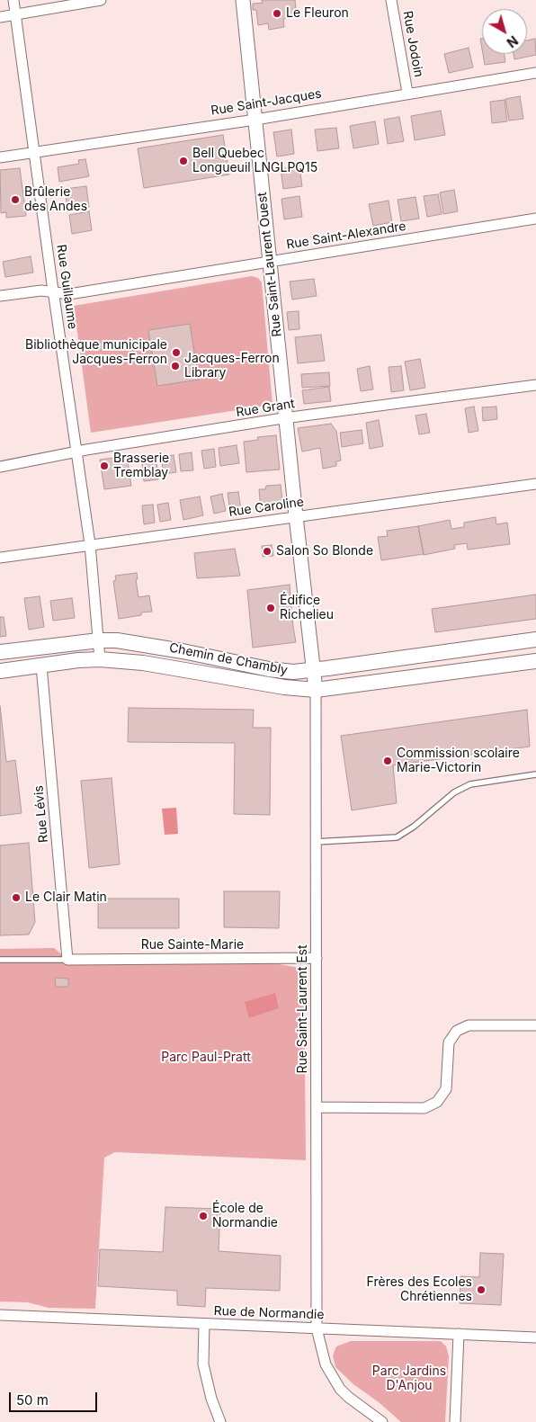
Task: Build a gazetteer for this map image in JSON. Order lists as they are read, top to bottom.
{
  "streets": {
    "main road": ["Chemin de Chambly"],
    "street": [
      "Rue Jodoin",
      "Rue Saint-Jacques",
      "Rue Saint-Alexandre",
      "Rue Saint-Laurent Ouest",
      "Rue Guillaume",
      "Rue Grant",
      "Rue Caroline",
      "Rue Lévis",
      "Rue Sainte-Marie",
      "Rue Saint-Laurent Est",
      "Rue de Normandie"
    ]
  },
  "crossings": [
    ["Rue Jodoin", "Rue Saint-Jacques"],
    ["Rue Saint-Jacques", "Rue Saint-Laurent Ouest"],
    ["Rue Saint-Jacques", "Rue Guillaume"],
    ["Rue Saint-Alexandre", "Rue Saint-Laurent Ouest"],
    ["Rue Saint-Alexandre", "Rue Guillaume"],
    ["Rue Saint-Laurent Ouest", "Rue Grant"],
    ["Rue Saint-Laurent Ouest", "Rue Caroline"],
    ["Rue Saint-Laurent Ouest", "Chemin de Chambly"],
    ["Rue Saint-Laurent Ouest", "Rue Saint-Laurent Est"],
    ["Rue Guillaume", "Rue Grant"],
    ["Rue Guillaume", "Rue Caroline"],
    ["Rue Guillaume", "Chemin de Chambly"],
    ["Chemin de Chambly", "Rue Lévis"],
    ["Chemin de Chambly", "Rue Saint-Laurent Est"],
    ["Rue Lévis", "Rue Sainte-Marie"],
    ["Rue Sainte-Marie", "Rue Saint-Laurent Est"],
    ["Rue Saint-Laurent Est", "Rue de Normandie"]
  ],
  "parks": ["Parc Paul-Pratt", "Parc Jardins D'Anjou"],
  "places": [
    "Le Fleuron",
    "Bell Quebec Longueuil LNGLPQ15",
    "Brûlerie des Andes",
    "Bibliothèque municipale Jacques-Ferron",
    "Jacques-Ferron Library",
    "Brasserie Tremblay",
    "Salon So Blonde",
    "Édifice Richelieu",
    "Commission scolaire Marie-Victorin",
    "Le Clair Matin",
    "École de Normandie",
    "Frères des Ecoles Chrétiennes"
  ],
  "scale_bar": "50 m",
  "north": "bottom right"
}
